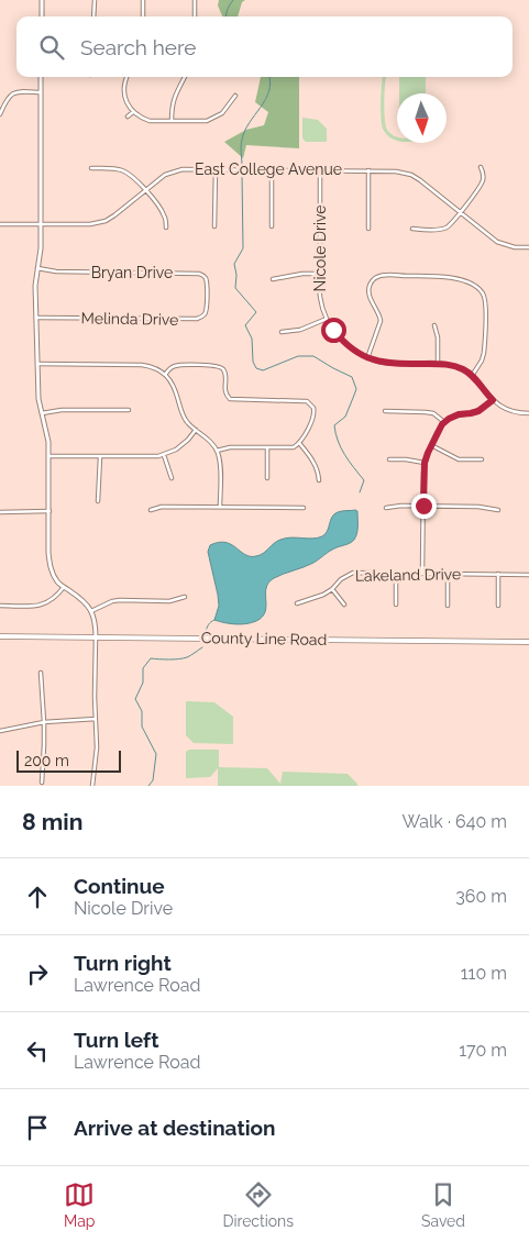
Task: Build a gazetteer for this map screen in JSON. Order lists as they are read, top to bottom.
{
  "streets": {
    "main road": ["County Line Road"],
    "street": [
      "East College Avenue",
      "Nicole Drive",
      "Bryan Drive",
      "Melinda Drive",
      "Lakeland Drive"
    ]
  },
  "crossings": [
    ["East College Avenue", "Nicole Drive"],
    ["Bryan Drive", "Melinda Drive"]
  ],
  "scale_bar": "200 m",
  "north": "bottom",
  "page": {
    "search": "Search here",
    "scale": "200 m",
    "heading": ["8 min", "Walk · 640 m"],
    "list": [
      ["Continue", "Nicole Drive", "360 m"],
      ["Turn right", "Lawrence Road", "110 m"],
      ["Turn left", "Lawrence Road", "170 m"],
      "Arrive at destination"
    ],
    "nav": ["Map", "Directions", "Saved"]
  }
}
